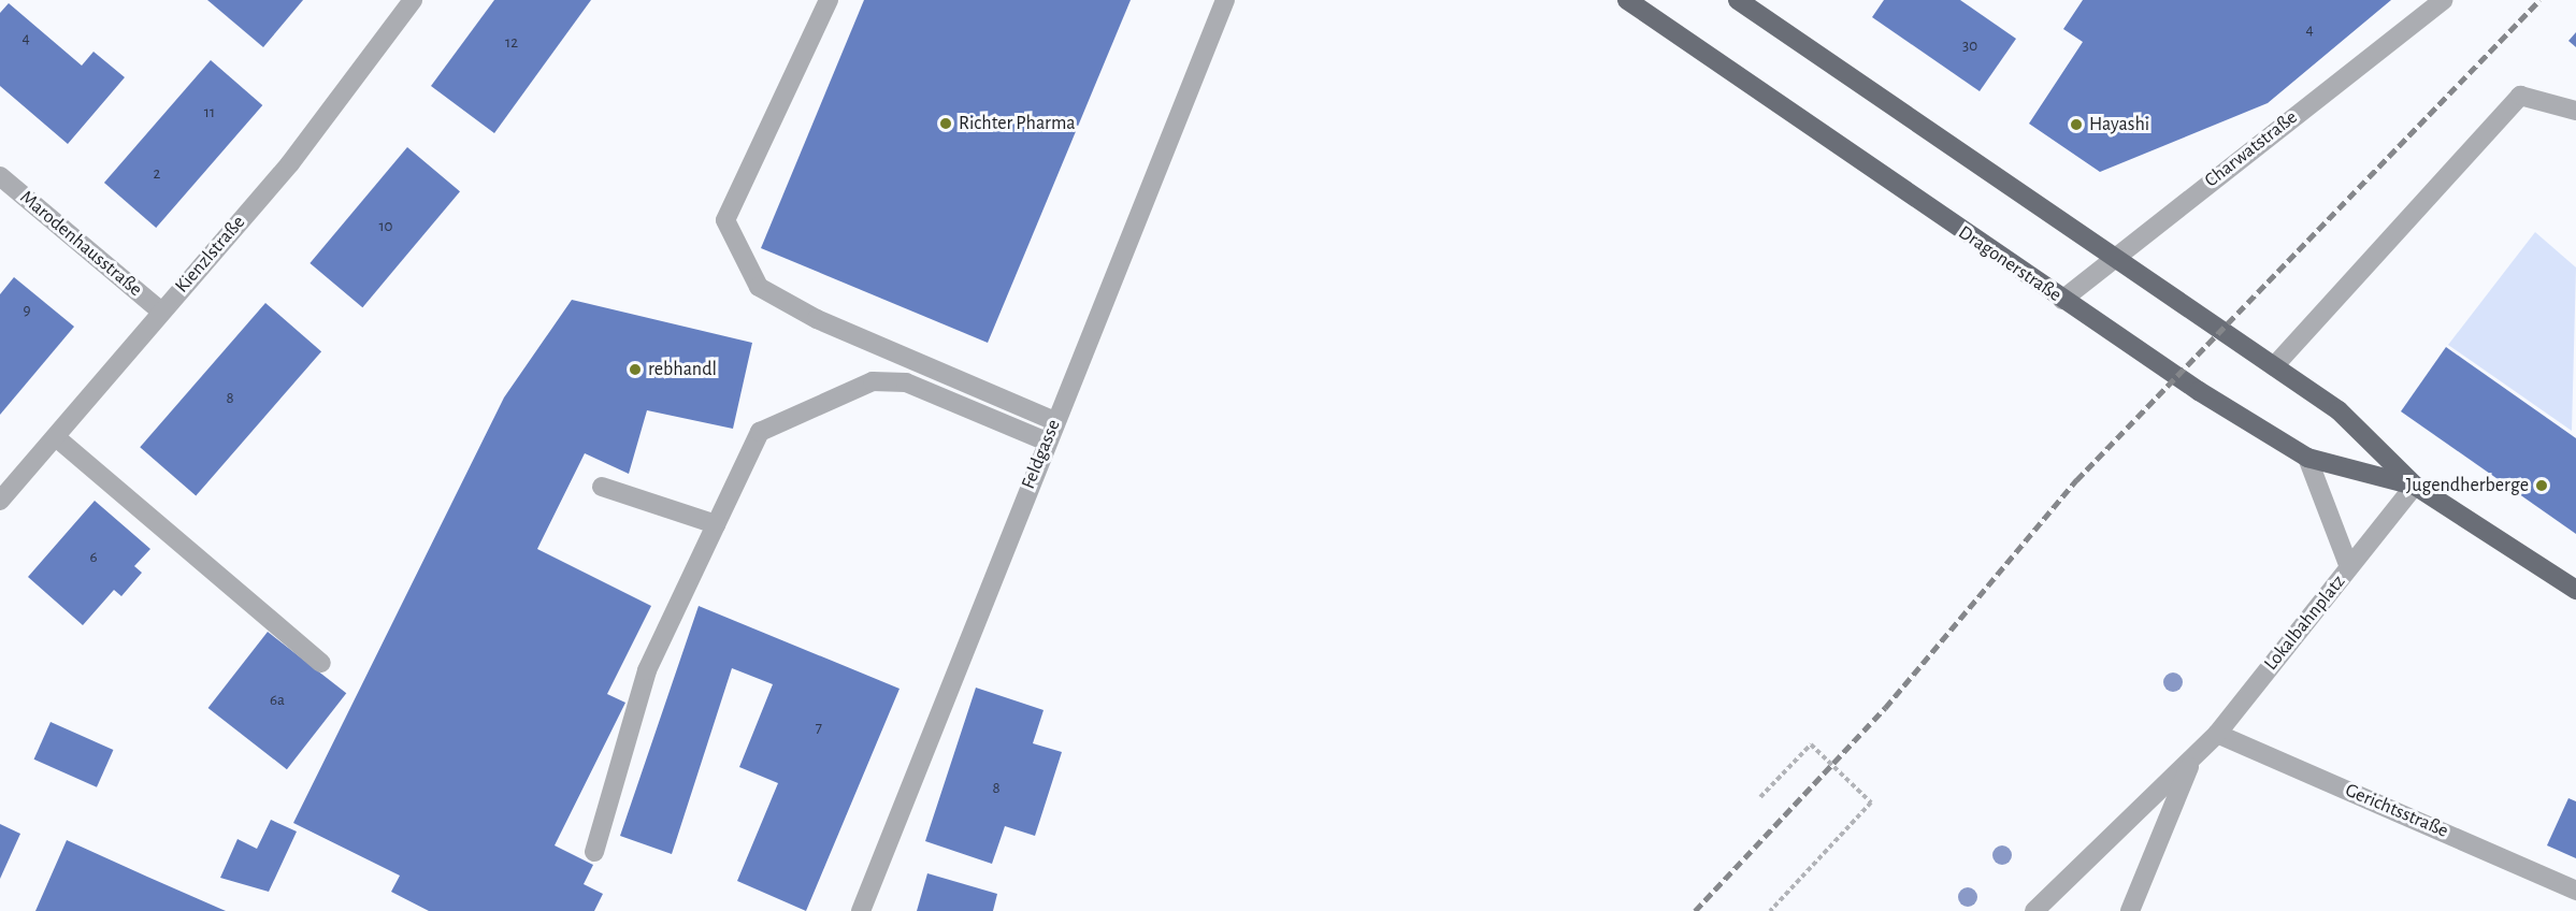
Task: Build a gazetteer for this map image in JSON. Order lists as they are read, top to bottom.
{
  "streets": {
    "main road": ["Dragonerstraße"],
    "street": [
      "Charwatstraße",
      "Marodenhausstraße",
      "Kienzlstraße",
      "Feldgasse",
      "Lokalbahnplatz",
      "Gerichtsstraße"
    ]
  },
  "crossings": [
    ["Charwatstraße", "Dragonerstraße"],
    ["Marodenhausstraße", "Kienzlstraße"],
    ["Dragonerstraße", "Lokalbahnplatz"],
    ["Lokalbahnplatz", "Gerichtsstraße"]
  ],
  "places": [
    "Richter Pharma",
    "Hayashi",
    "rebhandl",
    "Jugendherberge"
  ],
  "house_numbers": [
    "4",
    "4",
    "12",
    "30",
    "11",
    "2",
    "10",
    "9",
    "8",
    "6",
    "6a",
    "7",
    "8"
  ]
}
